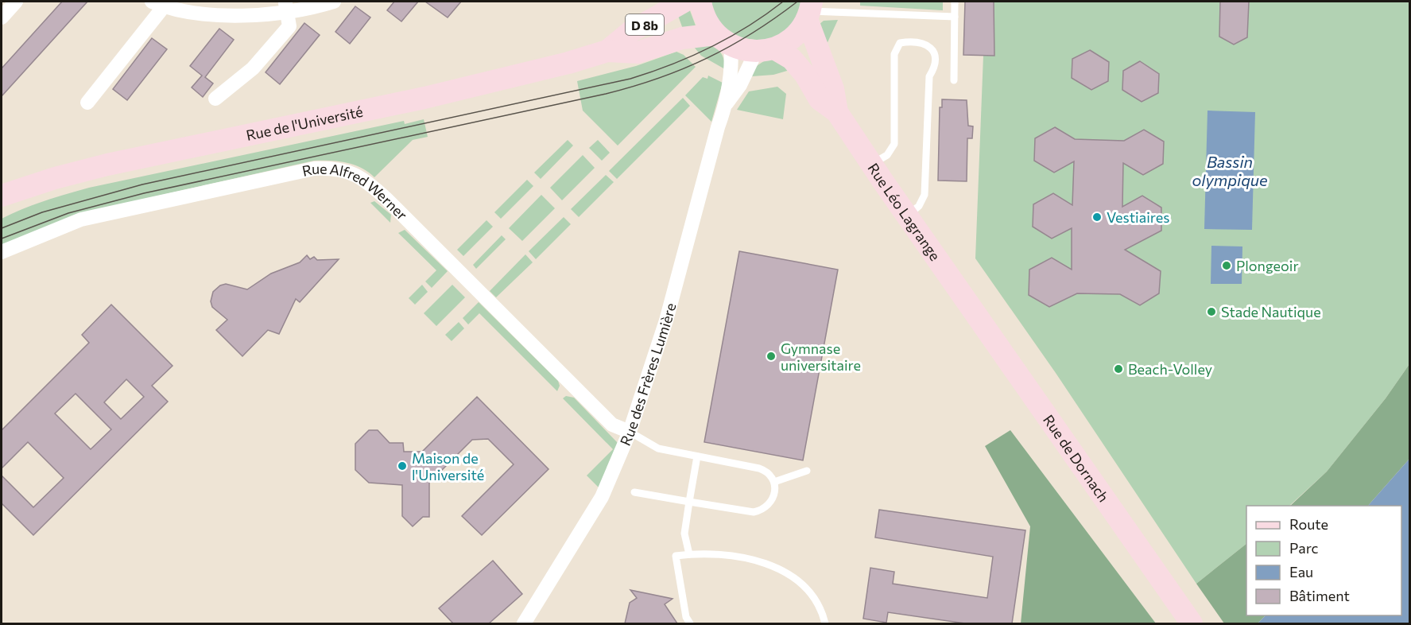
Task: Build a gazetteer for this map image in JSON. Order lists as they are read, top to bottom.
{
  "streets": {
    "main road": [
      "D 8b",
      "Rue de l'Université",
      "Rue Léo Lagrange",
      "Rue de Dornach"
    ],
    "street": ["Rue Alfred Werner", "Rue des Frères Lumière"]
  },
  "crossings": [
    ["Rue de l'Université", "Rue Léo Lagrange"],
    ["Rue de l'Université", "Rue des Frères Lumière"],
    ["Rue Alfred Werner", "Rue des Frères Lumière"],
    ["Rue Léo Lagrange", "Rue des Frères Lumière"],
    ["Rue Léo Lagrange", "Rue de Dornach"]
  ],
  "water": ["Bassin olympique"],
  "places": [
    "Vestiaires",
    "Plongeoir",
    "Stade Nautique",
    "Gymnase universitaire",
    "Beach-Volley",
    "Maison de l'Université"
  ],
  "legend": [
    "Route",
    "Parc",
    "Eau",
    "Bâtiment"
  ]
}
